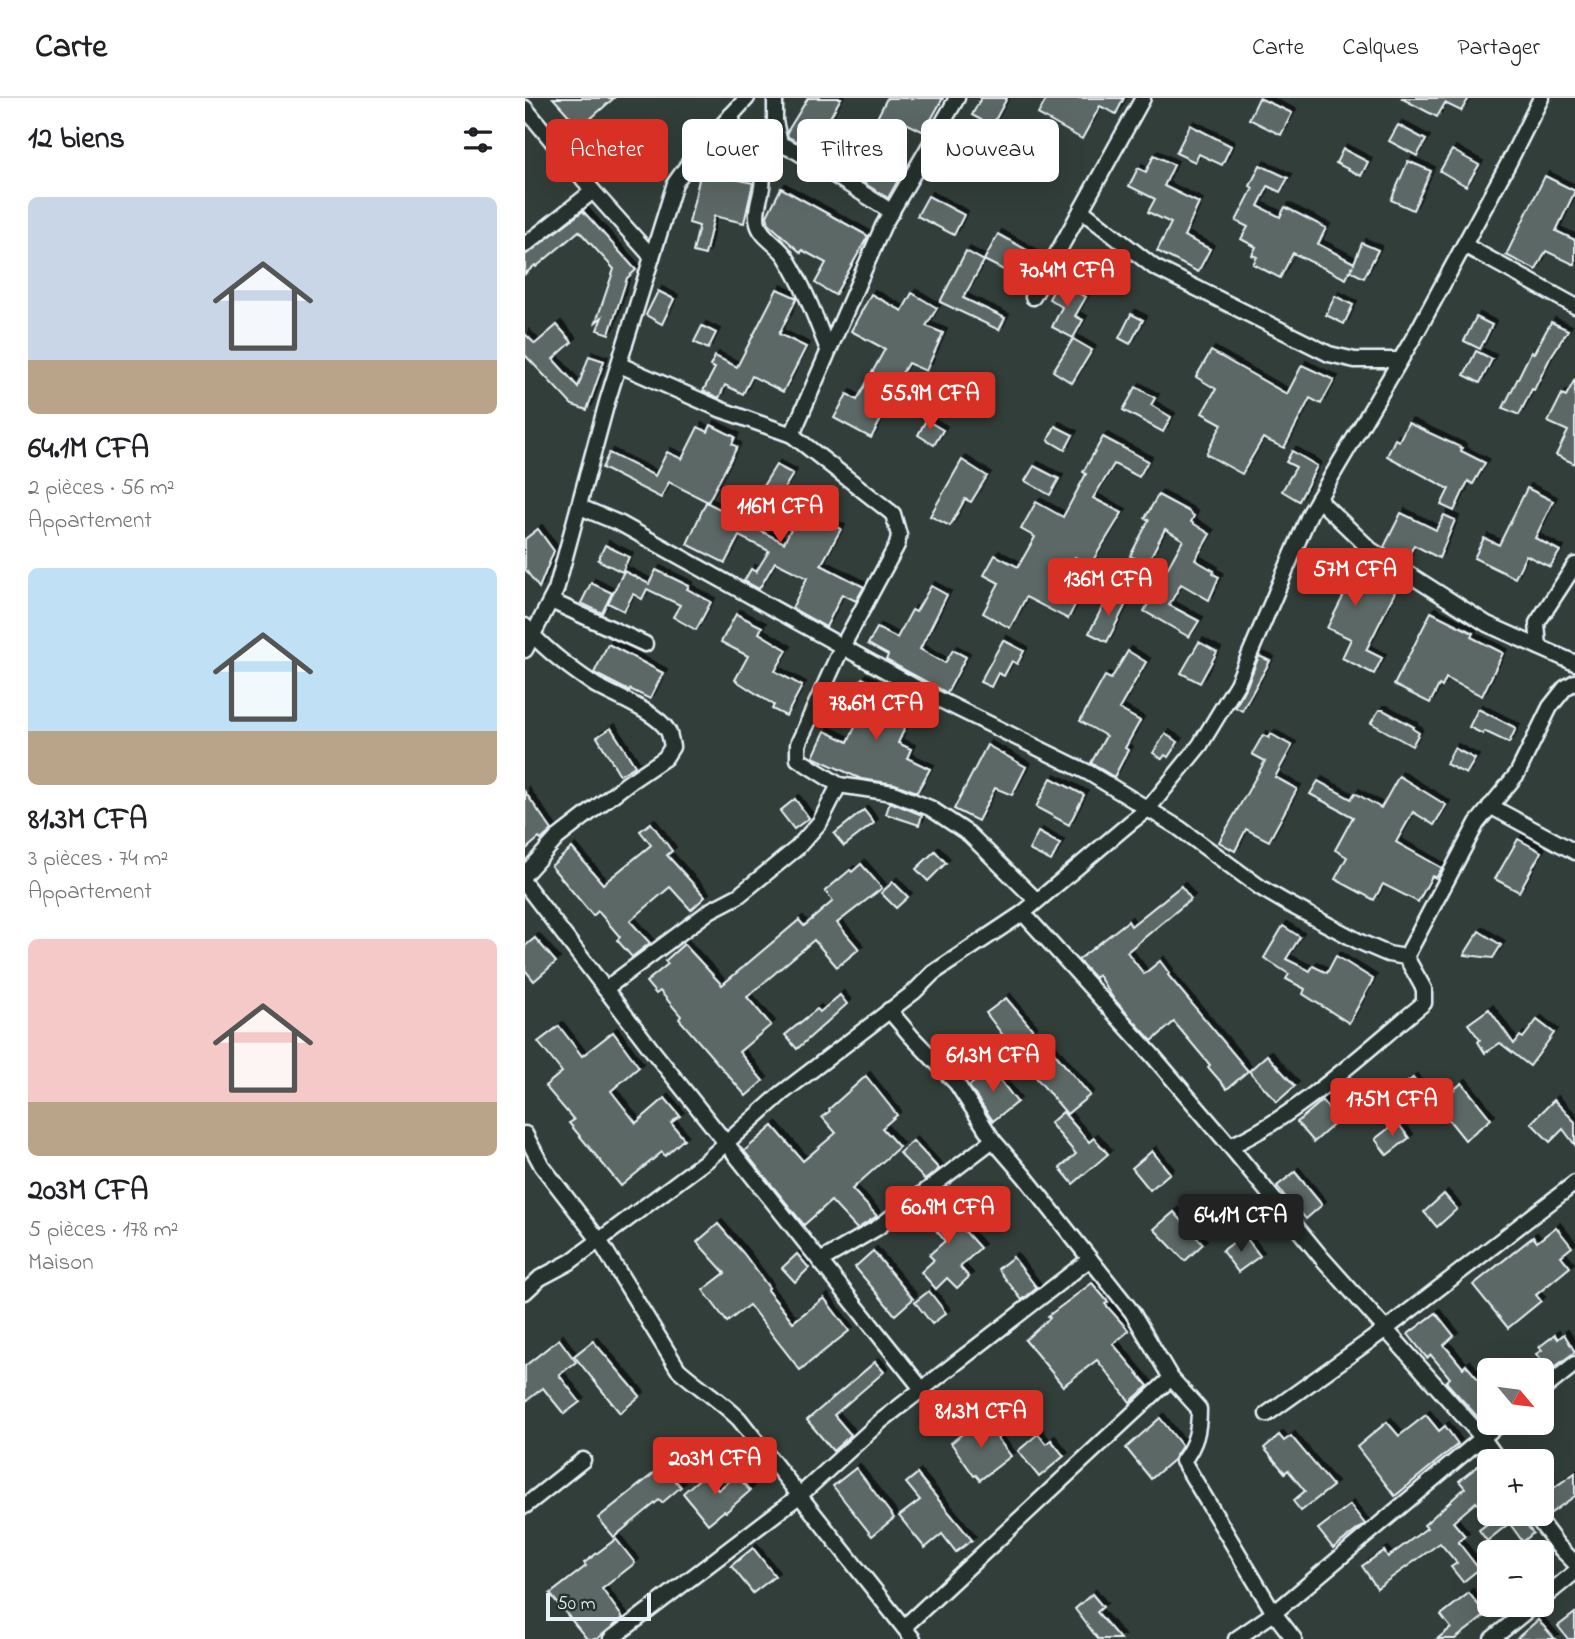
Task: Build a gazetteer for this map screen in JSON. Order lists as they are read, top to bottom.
{
  "scale_bar": "50 m",
  "north": "bottom right",
  "page": {
    "header": "Carte",
    "nav": ["Carte", "Calques", "Partager"],
    "heading": "12 biens",
    "chip": [
      "Acheter",
      "Louer",
      "Filtres",
      "Nouveau"
    ],
    "list": [
      {
        "name": "64.1M CFA",
        "note": "2 pièces · 56 m² · Appartement"
      },
      {
        "name": "81.3M CFA",
        "note": "3 pièces · 74 m² · Appartement"
      },
      {
        "name": "203M CFA",
        "note": "5 pièces · 178 m² · Maison"
      }
    ],
    "price": [
      "70.4M CFA",
      "55.9M CFA",
      "116M CFA",
      "57M CFA",
      "136M CFA",
      "78.6M CFA",
      "61.3M CFA",
      "175M CFA",
      "60.9M CFA",
      "64.1M CFA",
      "81.3M CFA",
      "203M CFA"
    ],
    "map_buttons": ["+", "−"],
    "scale": "50 m"
  }
}
